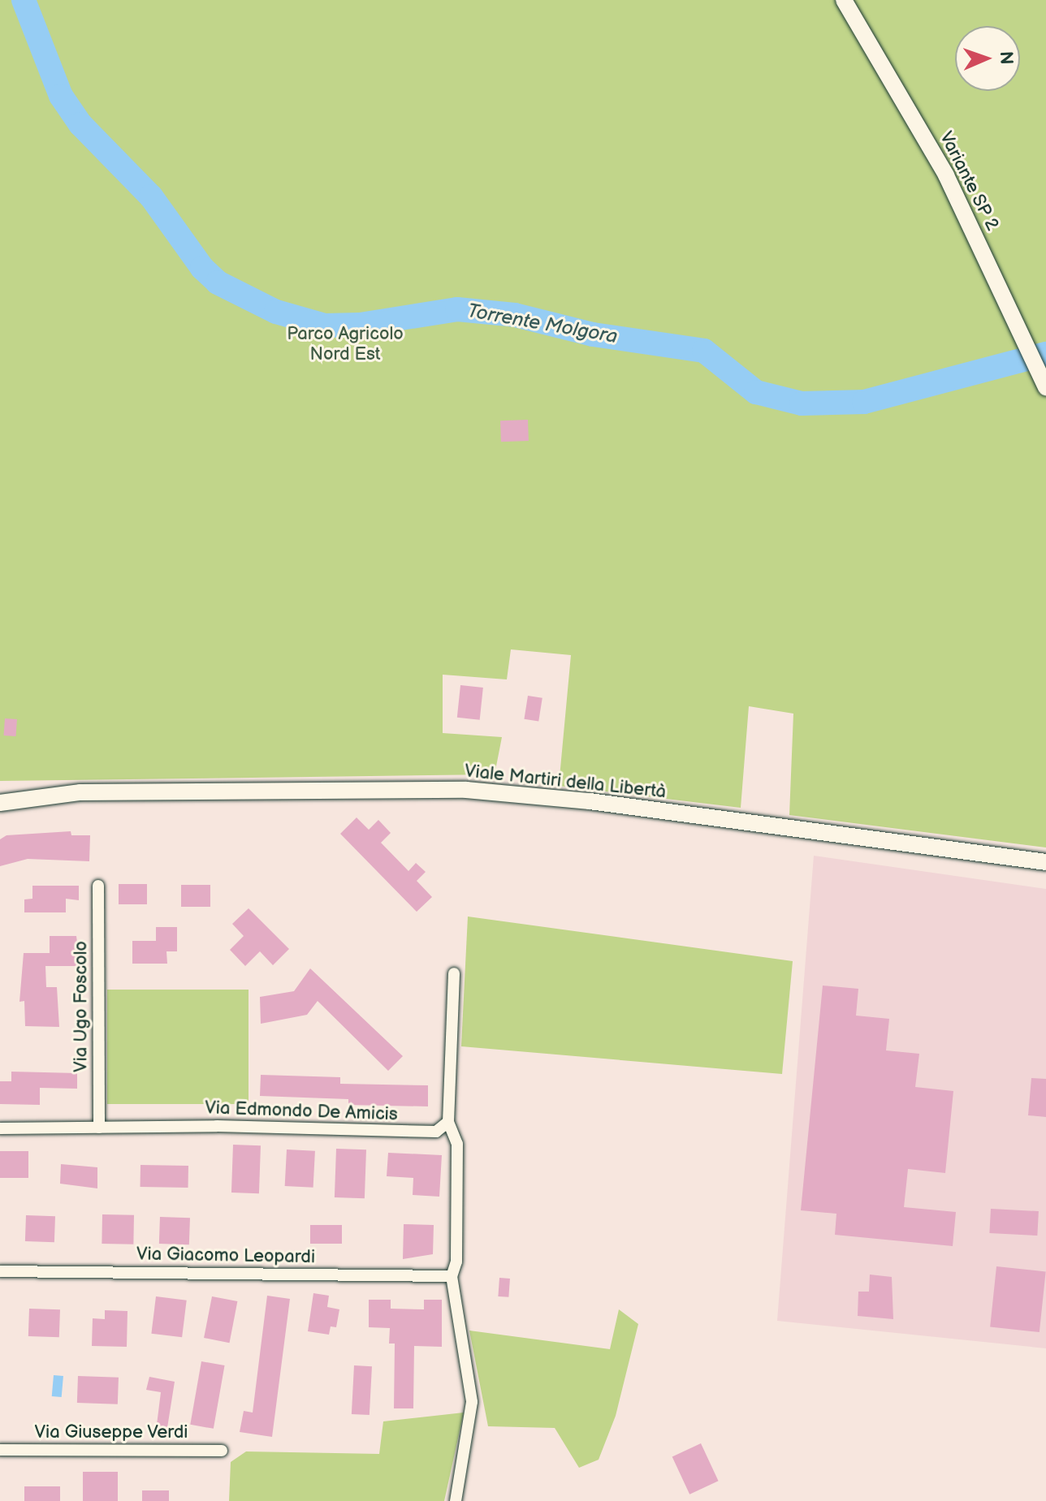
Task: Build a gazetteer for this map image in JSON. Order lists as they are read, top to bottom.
{
  "streets": {
    "street": [
      "Variante SP 2",
      "Viale Martiri della Libertà",
      "Via Ugo Foscolo",
      "Via Edmondo De Amicis",
      "Via Giacomo Leopardi",
      "Via Giuseppe Verdi"
    ]
  },
  "crossings": [
    ["Via Ugo Foscolo", "Via Edmondo De Amicis"]
  ],
  "water": ["Torrente Molgora"],
  "parks": ["Parco Agricolo Nord Est"],
  "north": "right"
}
